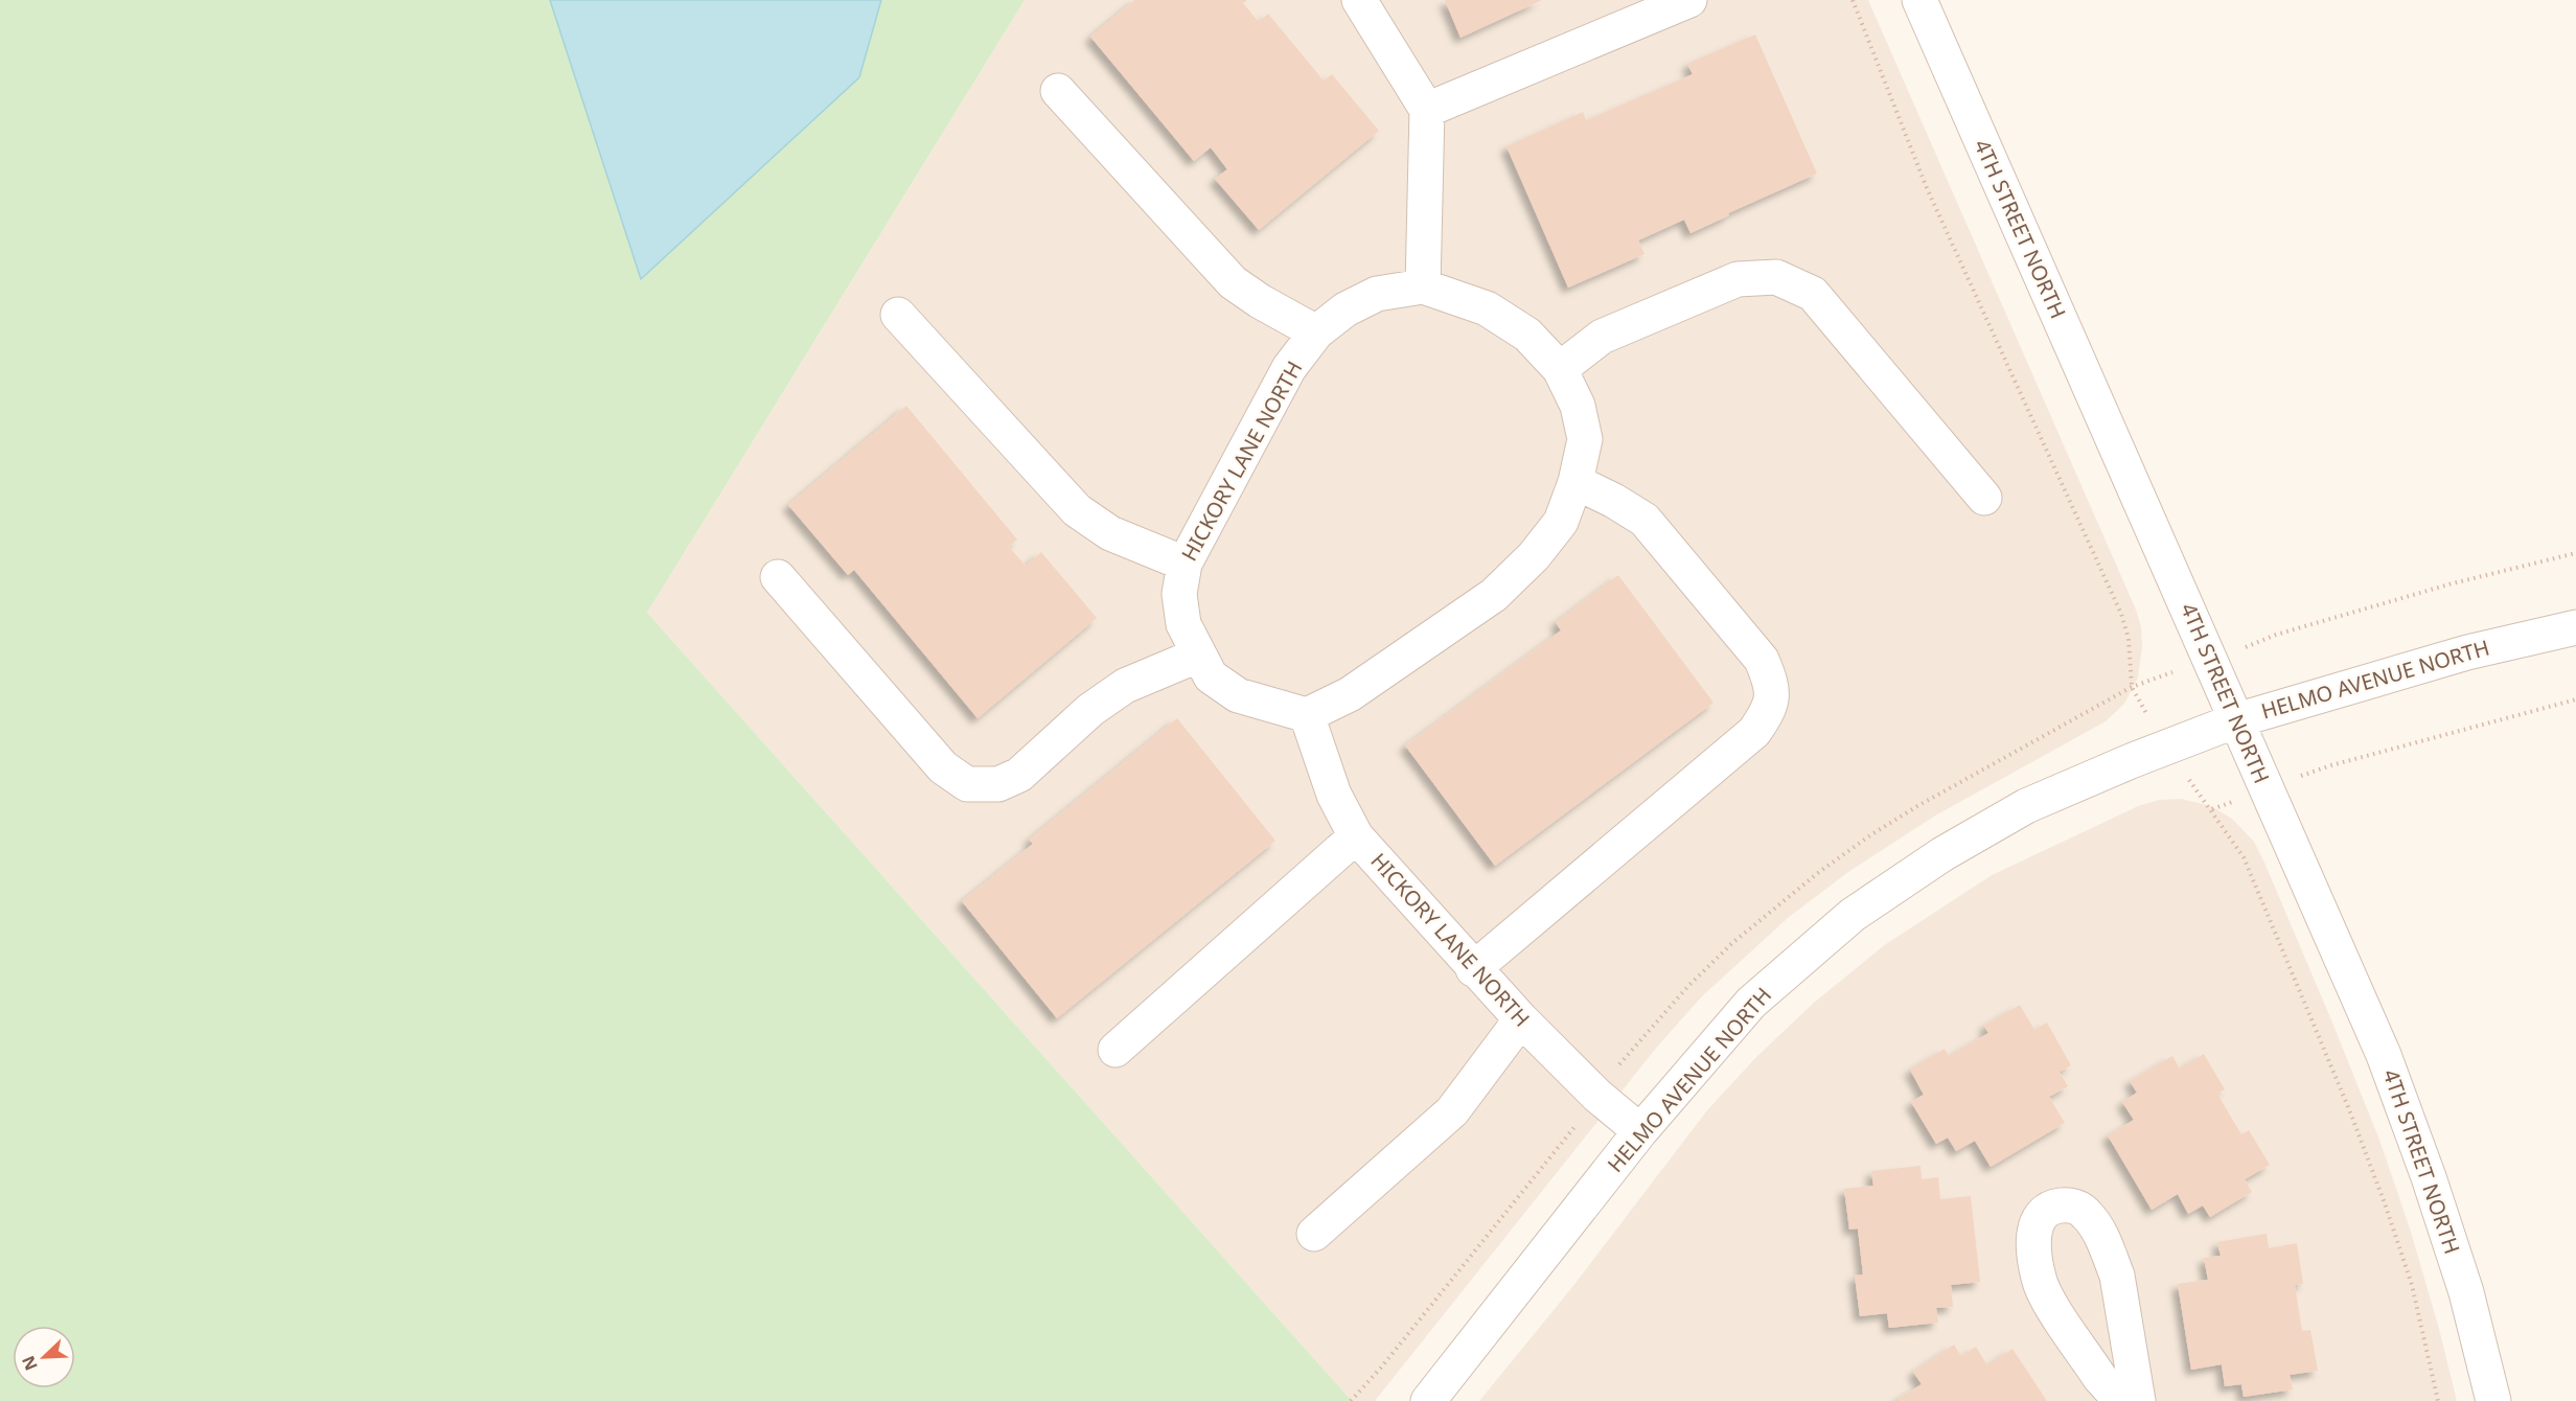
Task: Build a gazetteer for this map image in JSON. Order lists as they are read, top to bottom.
{
  "streets": {
    "street": ["4TH STREET NORTH", "HICKORY LANE NORTH", "HELMO AVENUE NORTH"]
  },
  "crossings": [
    ["4TH STREET NORTH", "HELMO AVENUE NORTH"],
    ["HICKORY LANE NORTH", "HELMO AVENUE NORTH"]
  ],
  "north": "bottom left"
}
